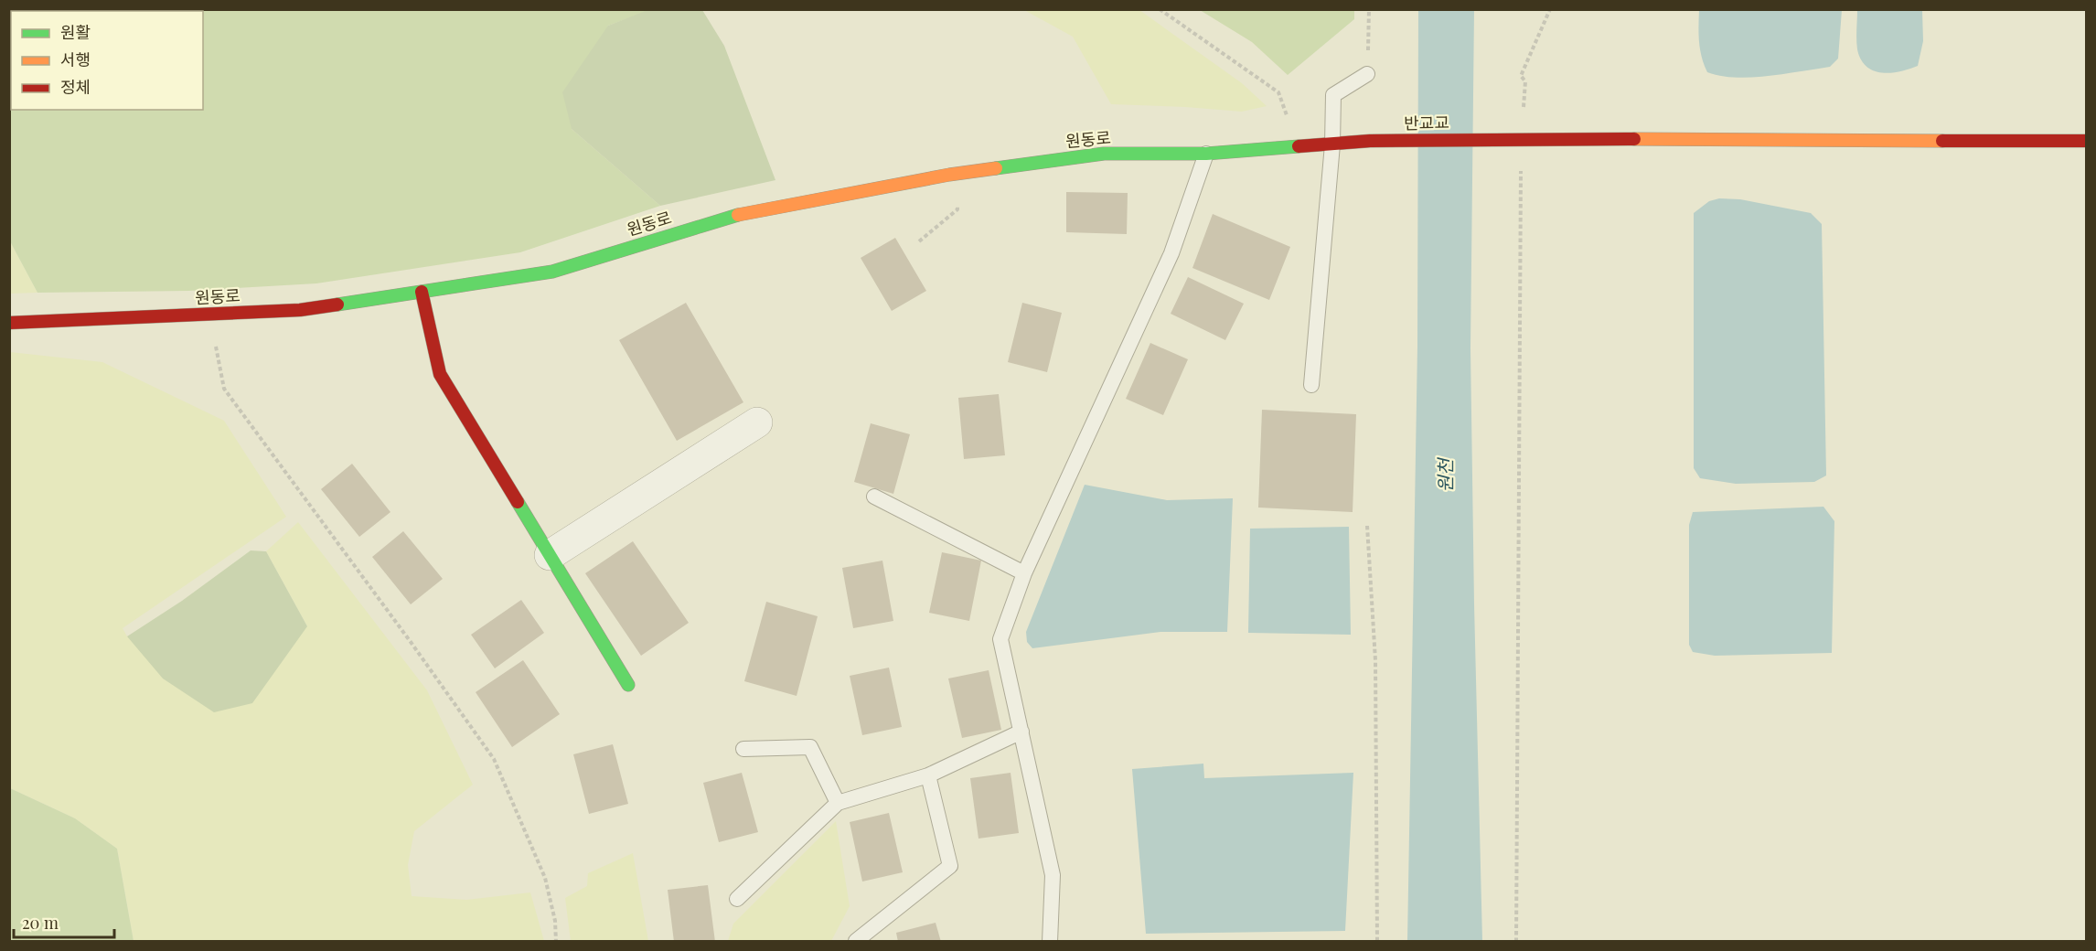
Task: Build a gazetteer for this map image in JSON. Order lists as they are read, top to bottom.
{
  "streets": {
    "street": ["반교교", "원동로"]
  },
  "crossings": [
    ["반교교", "원동로"]
  ],
  "water": ["원천"],
  "legend": ["원활", "서행", "정체"],
  "scale_bar": "20 m"
}
